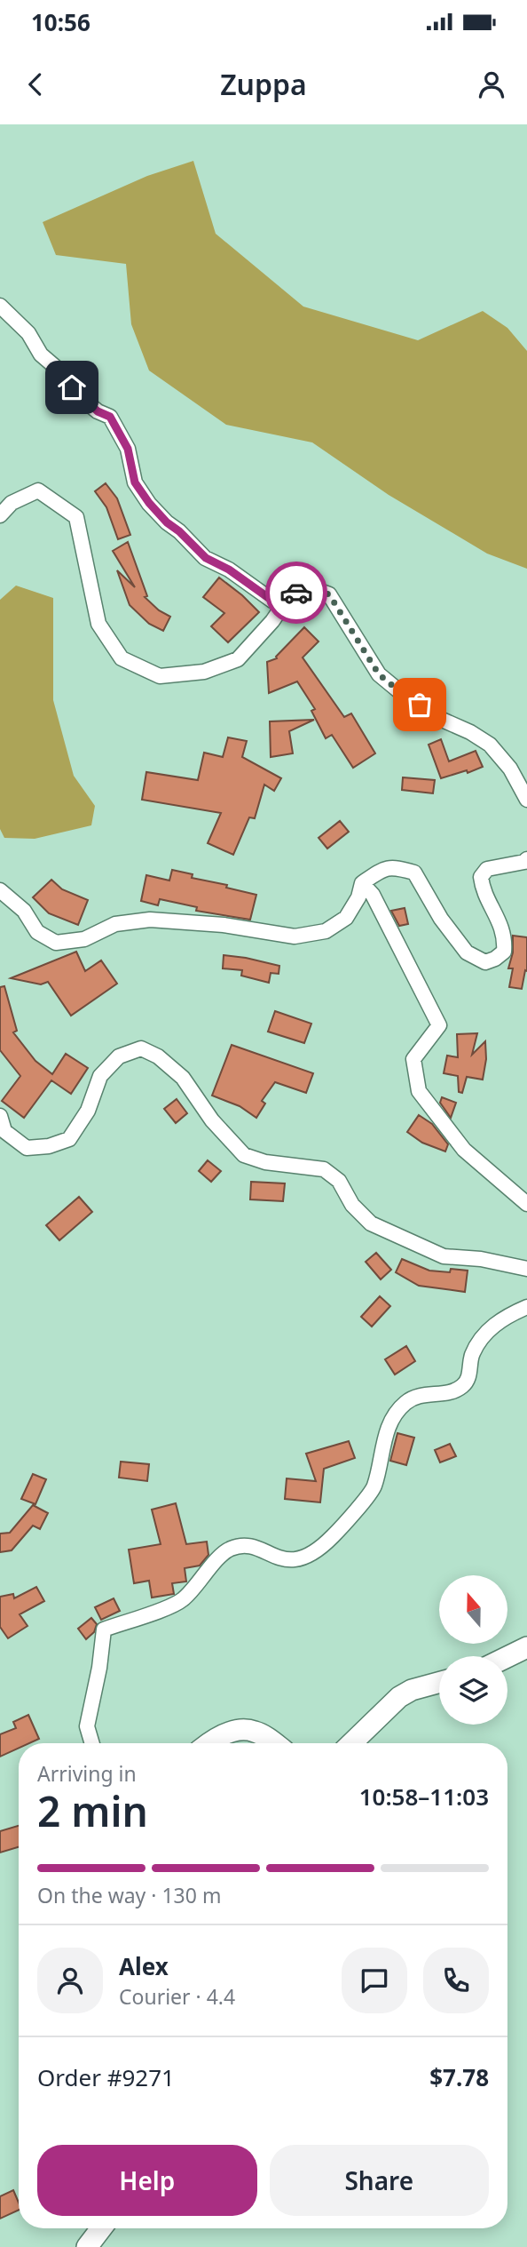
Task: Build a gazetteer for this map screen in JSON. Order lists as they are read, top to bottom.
{
  "north": "top",
  "page": {
    "status": "10:56",
    "header": "Zuppa",
    "heading": ["2 min", "Arriving in", "10:58–11:03"],
    "panel": [
      "Alex",
      "Courier · 4.4",
      "Order #9271",
      "$7.78"
    ],
    "bar": "On the way · 130 m",
    "buttons": ["Help", "Share"]
  }
}
